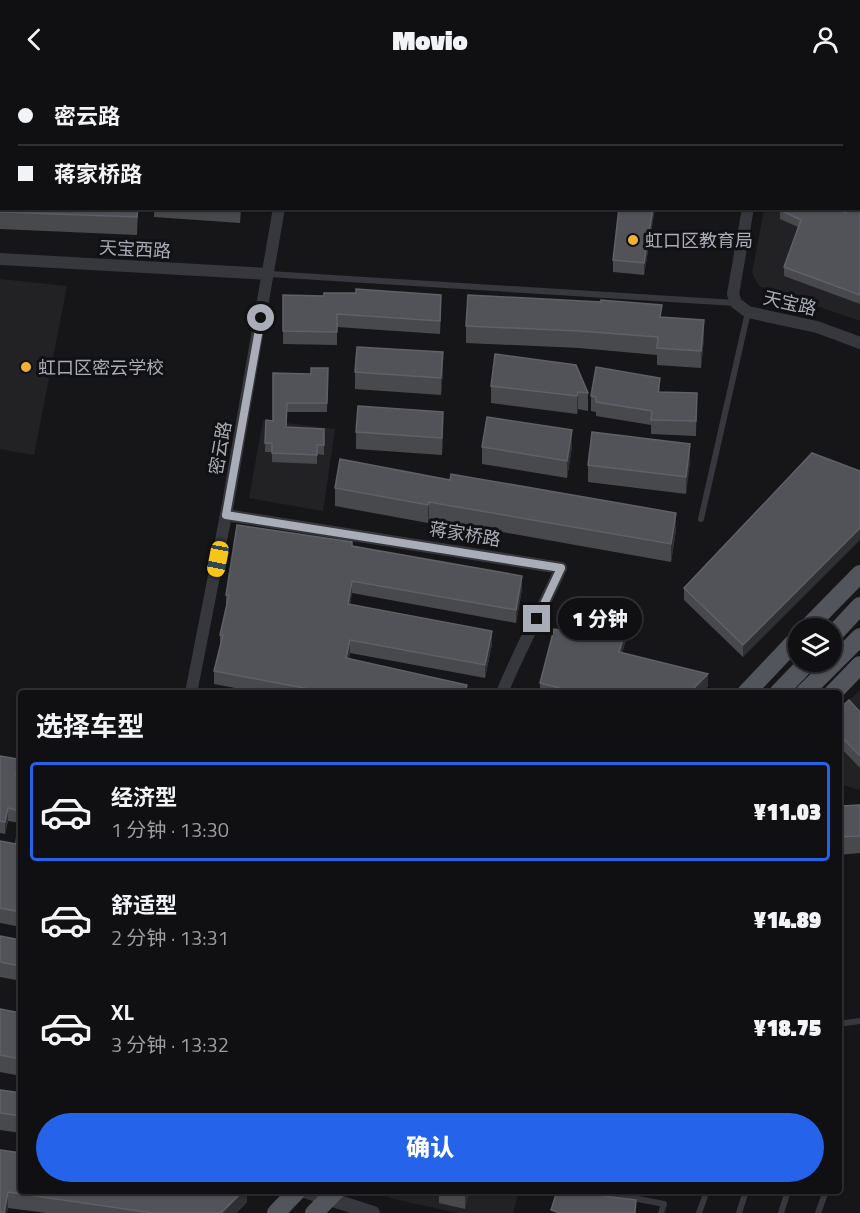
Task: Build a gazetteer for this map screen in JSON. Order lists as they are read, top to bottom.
{
  "streets": {
    "street": [
      "天宝西路",
      "天宝路",
      "密云路",
      "蒋家桥路"
    ]
  },
  "crossings": [
    ["天宝西路", "密云路"],
    ["密云路", "蒋家桥路"]
  ],
  "places": ["虹口区教育局", "虹口区密云学校"],
  "page": {
    "header": "Movio",
    "banner": ["密云路", "蒋家桥路"],
    "bubble": "1 分钟",
    "heading": "选择车型",
    "list": [
      {
        "name": "经济型",
        "note": "1 分钟 · 13:30",
        "value": "¥11.03"
      },
      {
        "name": "舒适型",
        "note": "2 分钟 · 13:31",
        "value": "¥14.89"
      },
      {
        "name": "XL",
        "note": "3 分钟 · 13:32",
        "value": "¥18.75"
      }
    ],
    "buttons": "确认"
  }
}
